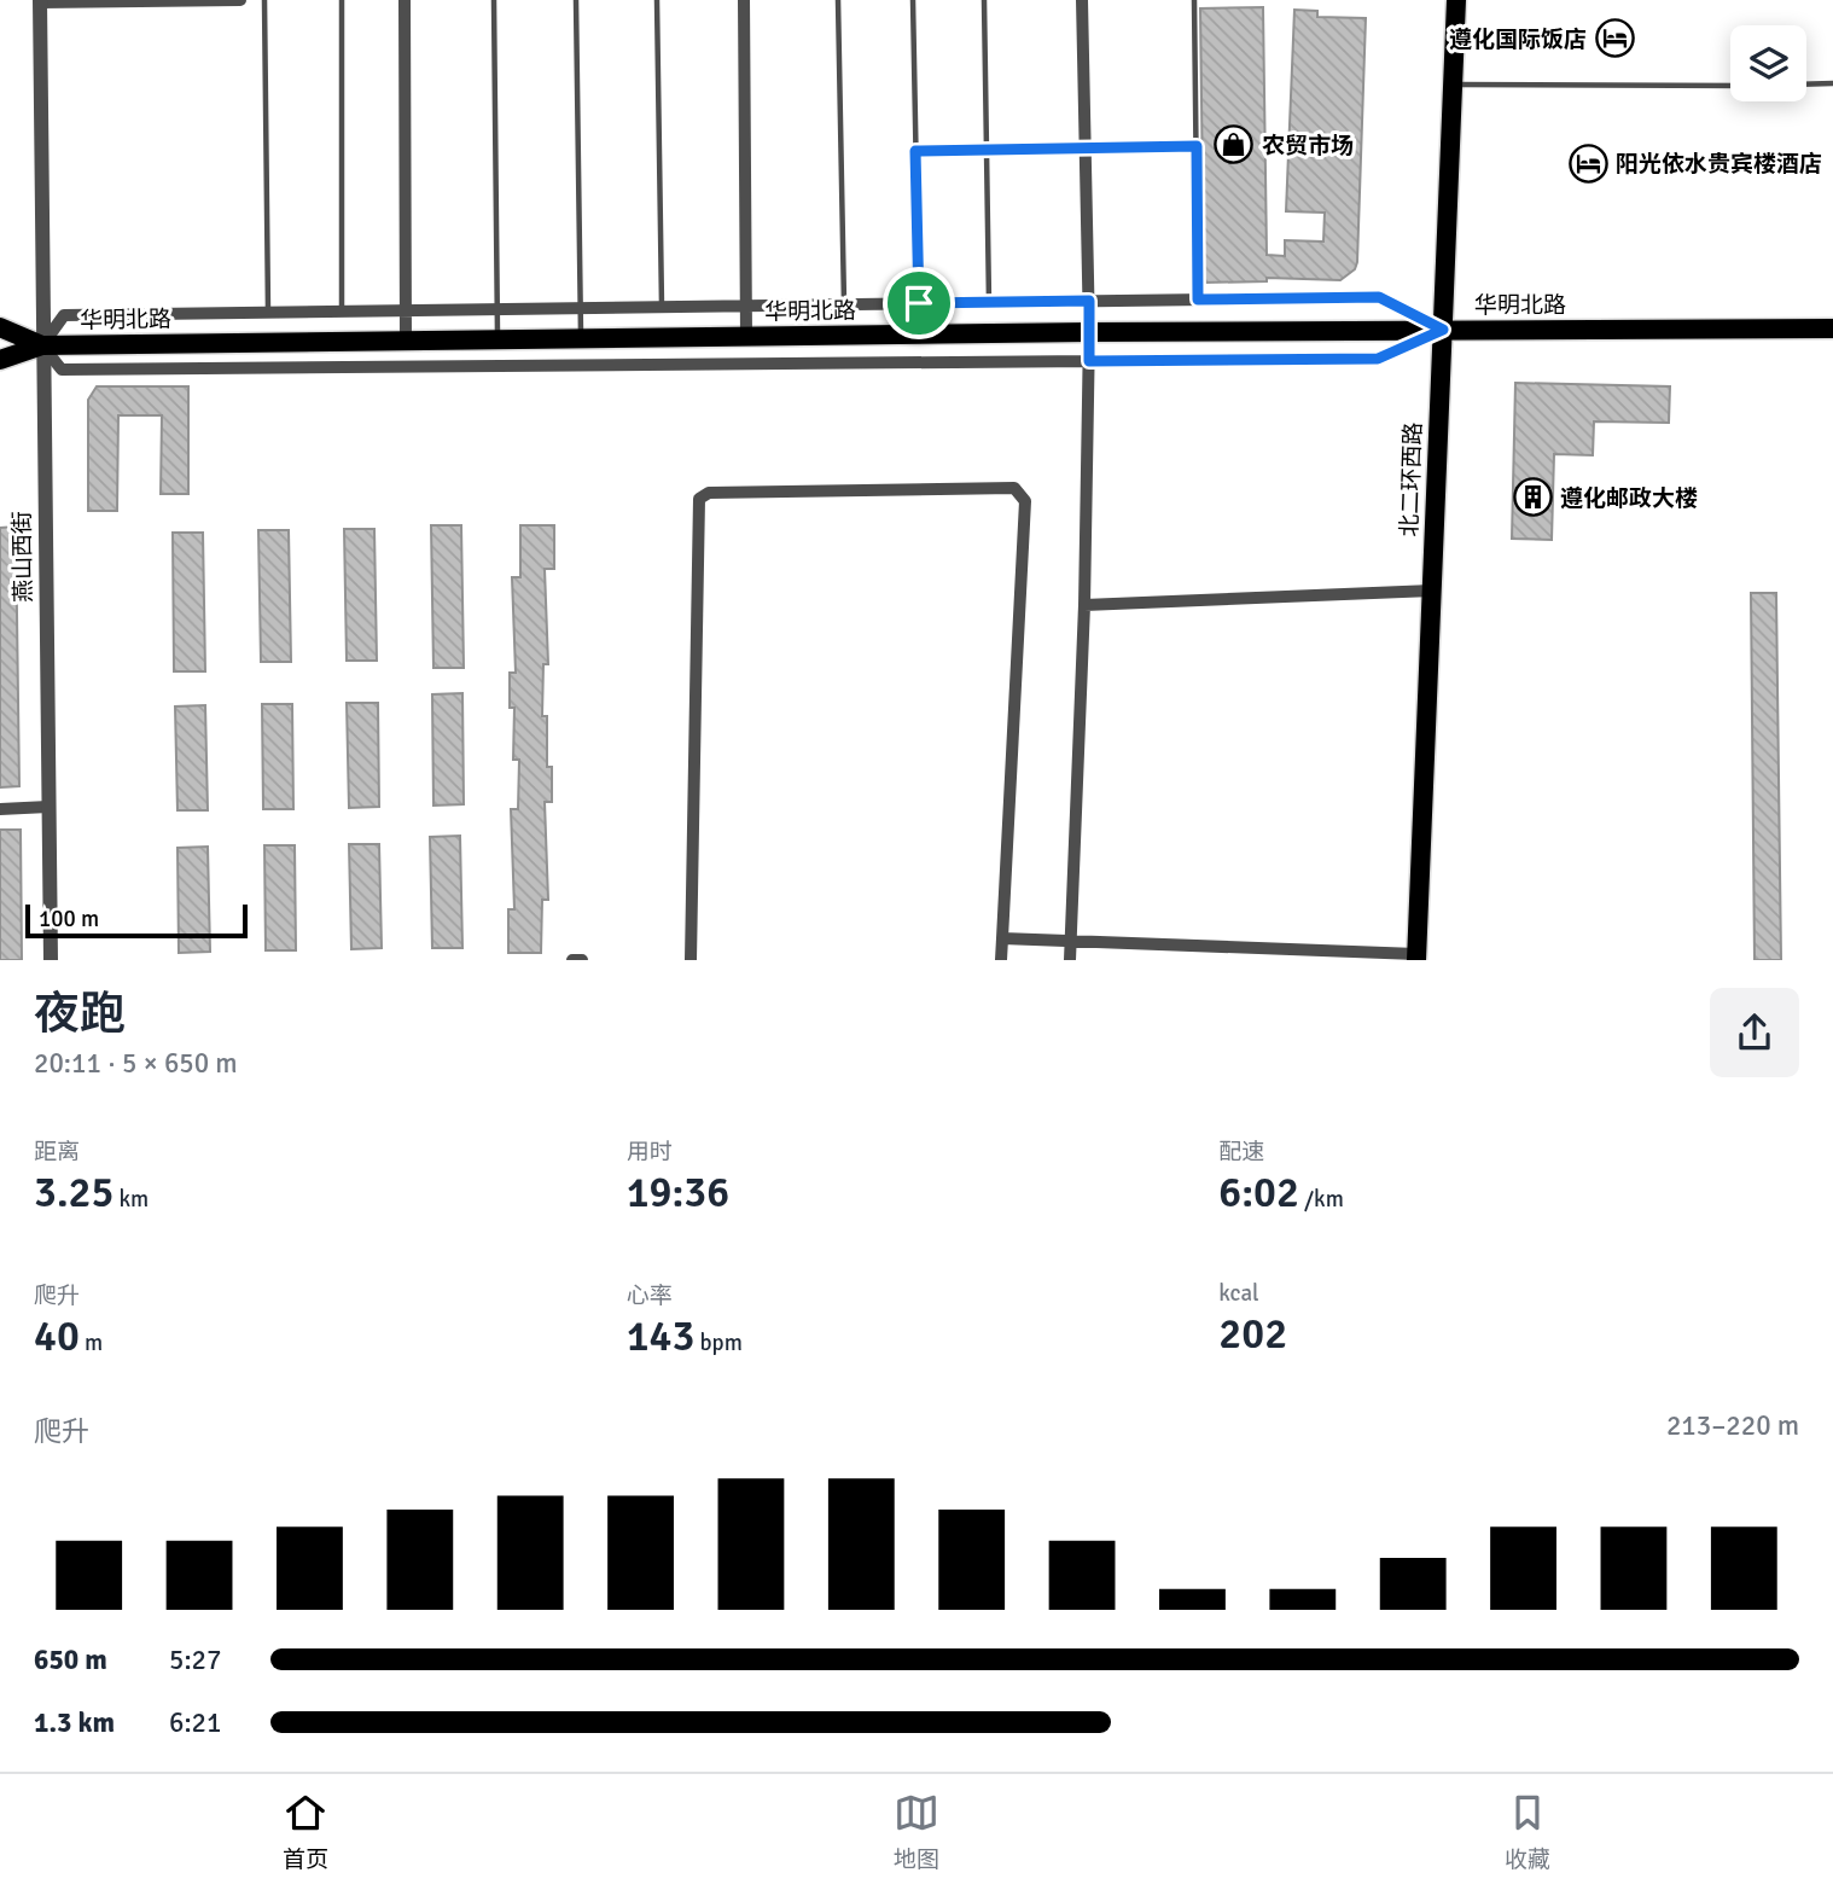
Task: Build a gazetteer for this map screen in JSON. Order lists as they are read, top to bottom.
{
  "streets": {
    "main road": ["华明北路", "北二环西路"],
    "street": ["燕山西街"]
  },
  "crossings": [
    ["华明北路", "北二环西路"],
    ["华明北路", "燕山西街"]
  ],
  "places": {
    "hotel": ["遵化国际饭店", "阳光依水贵宾楼酒店"],
    "shop": ["农贸市场"],
    "building": ["遵化邮政大楼"]
  },
  "scale_bar": "100 m",
  "page": {
    "scale": "100 m",
    "heading": ["夜跑", "20:11 · 5 × 650 m"],
    "stats": [
      ["距离", "3.25 km"],
      ["用时", "19:36"],
      ["配速", "6:02 /km"],
      ["爬升", "40 m"],
      ["心率", "143 bpm"],
      ["kcal", "202"]
    ],
    "chart": ["爬升", "213–220 m"],
    "list": [
      {
        "name": "650 m",
        "note": "5:27"
      },
      {
        "name": "1.3 km",
        "note": "6:21"
      }
    ],
    "tabs": ["首页", "地图", "收藏"]
  }
}
